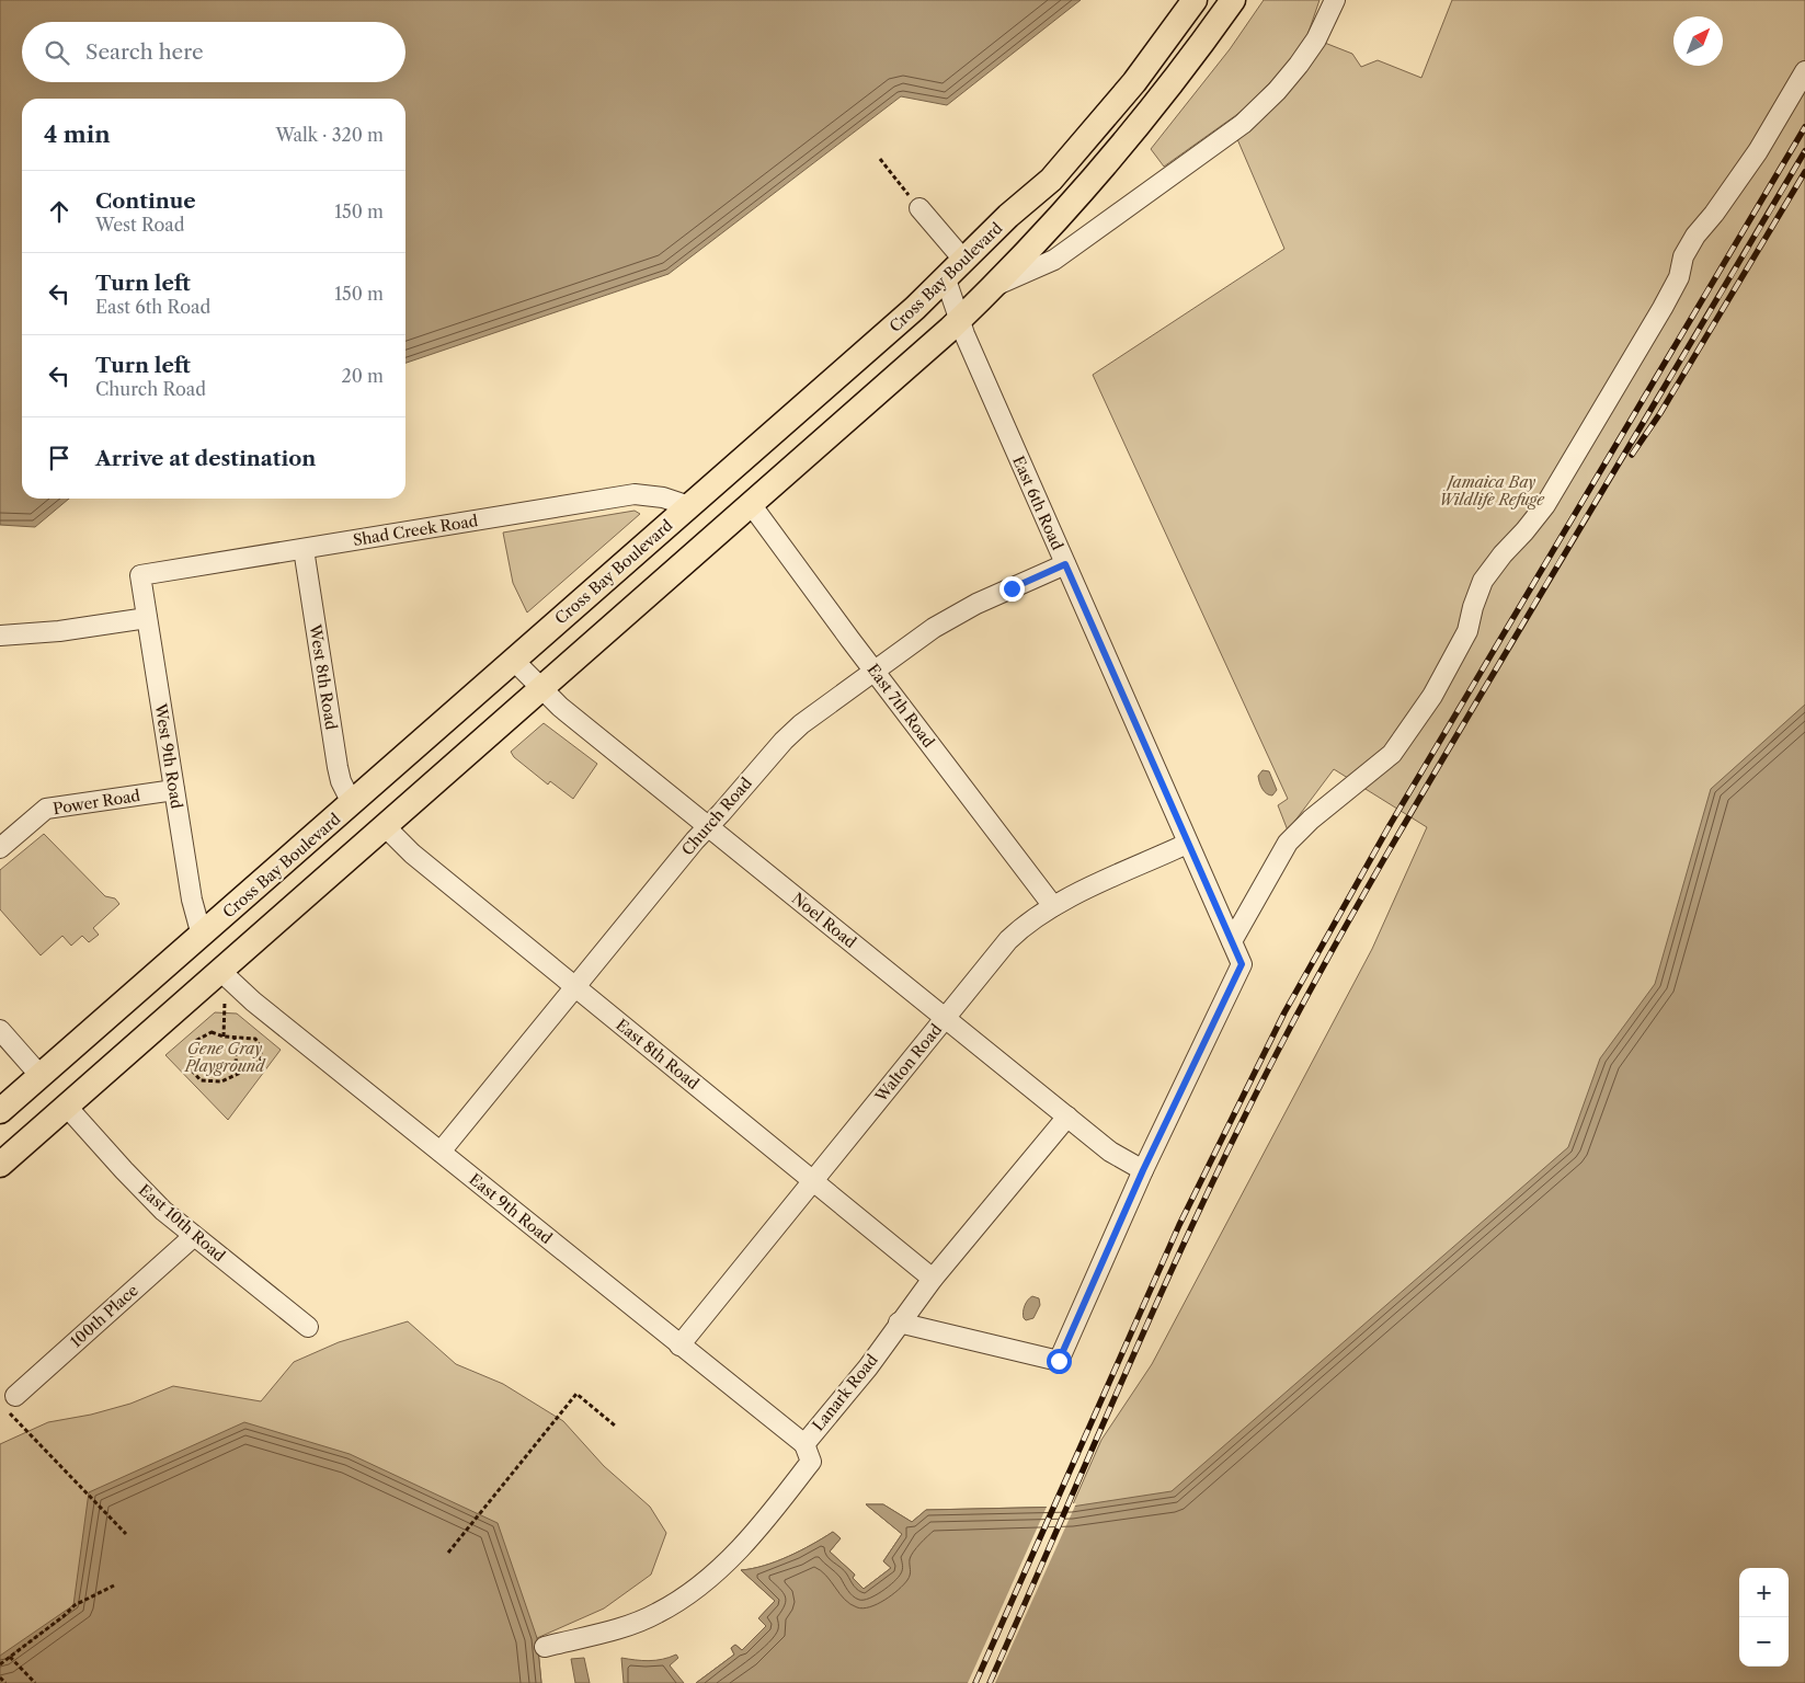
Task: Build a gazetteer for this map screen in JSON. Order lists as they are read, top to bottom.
{
  "streets": {
    "main road": ["Cross Bay Boulevard"],
    "street": [
      "East 6th Road",
      "Shad Creek Road",
      "West 8th Road",
      "East 7th Road",
      "West 9th Road",
      "Power Road",
      "Church Road",
      "Noel Road",
      "East 8th Road",
      "Walton Road",
      "East 9th Road",
      "East 10th Road",
      "100th Place",
      "Lanark Road"
    ]
  },
  "crossings": [
    ["Cross Bay Boulevard", "East 6th Road"],
    ["Cross Bay Boulevard", "Shad Creek Road"],
    ["Cross Bay Boulevard", "West 8th Road"],
    ["Cross Bay Boulevard", "West 9th Road"],
    ["Cross Bay Boulevard", "Noel Road"],
    ["East 6th Road", "Church Road"],
    ["East 6th Road", "Noel Road"],
    ["East 6th Road", "Walton Road"],
    ["Shad Creek Road", "West 8th Road"],
    ["Shad Creek Road", "West 9th Road"],
    ["East 7th Road", "Church Road"],
    ["East 7th Road", "Walton Road"],
    ["West 9th Road", "Power Road"],
    ["Church Road", "Noel Road"],
    ["Church Road", "East 8th Road"],
    ["Church Road", "East 9th Road"],
    ["Noel Road", "Walton Road"],
    ["Noel Road", "Lanark Road"],
    ["East 8th Road", "Walton Road"],
    ["East 8th Road", "Lanark Road"],
    ["Walton Road", "East 9th Road"],
    ["East 9th Road", "Lanark Road"],
    ["East 10th Road", "100th Place"]
  ],
  "parks": ["Jamaica Bay Wildlife Refuge", "Gene Gray Playground"],
  "north": "top right",
  "page": {
    "search": "Search here",
    "heading": ["4 min", "Walk · 320 m"],
    "list": [
      ["Continue", "West Road", "150 m"],
      ["Turn left", "East 6th Road", "150 m"],
      ["Turn left", "Church Road", "20 m"],
      "Arrive at destination"
    ],
    "map_buttons": ["+", "−"]
  }
}
